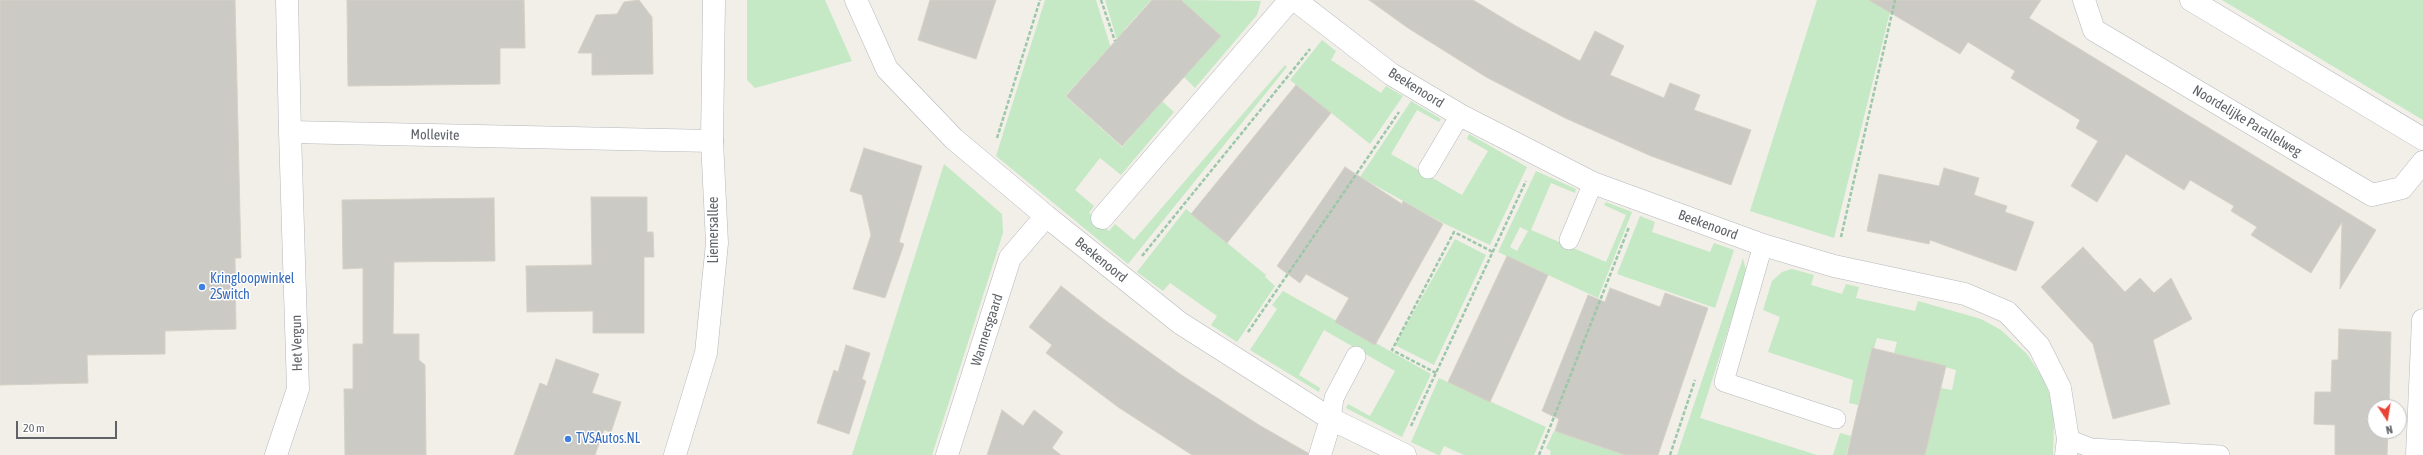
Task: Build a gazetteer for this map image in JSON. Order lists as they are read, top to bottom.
{
  "streets": {
    "street": [
      "Beekenoord",
      "Noordelijke Parallelweg",
      "Mollevite",
      "Liemersallee",
      "Wannersgaard",
      "Het Vergun"
    ]
  },
  "crossings": [
    ["Beekenoord", "Wannersgaard"],
    ["Mollevite", "Liemersallee"],
    ["Mollevite", "Het Vergun"]
  ],
  "places": ["Kringloopwinkel 2Switch", "TVSAutos.NL"],
  "scale_bar": "20 m",
  "north": "bottom"
}
